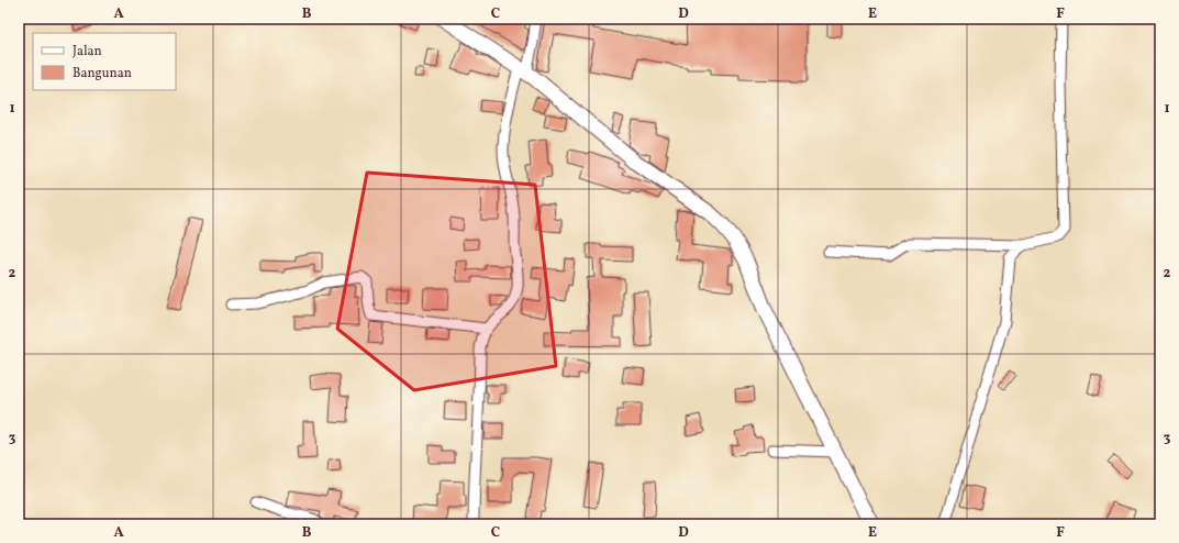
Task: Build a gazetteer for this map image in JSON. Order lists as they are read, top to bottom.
{
  "legend": ["Jalan", "Bangunan"],
  "grid": {
    "columns": [
      "A",
      "B",
      "C",
      "D",
      "E",
      "F"
    ],
    "rows": ["1", "2", "3"]
  }
}
